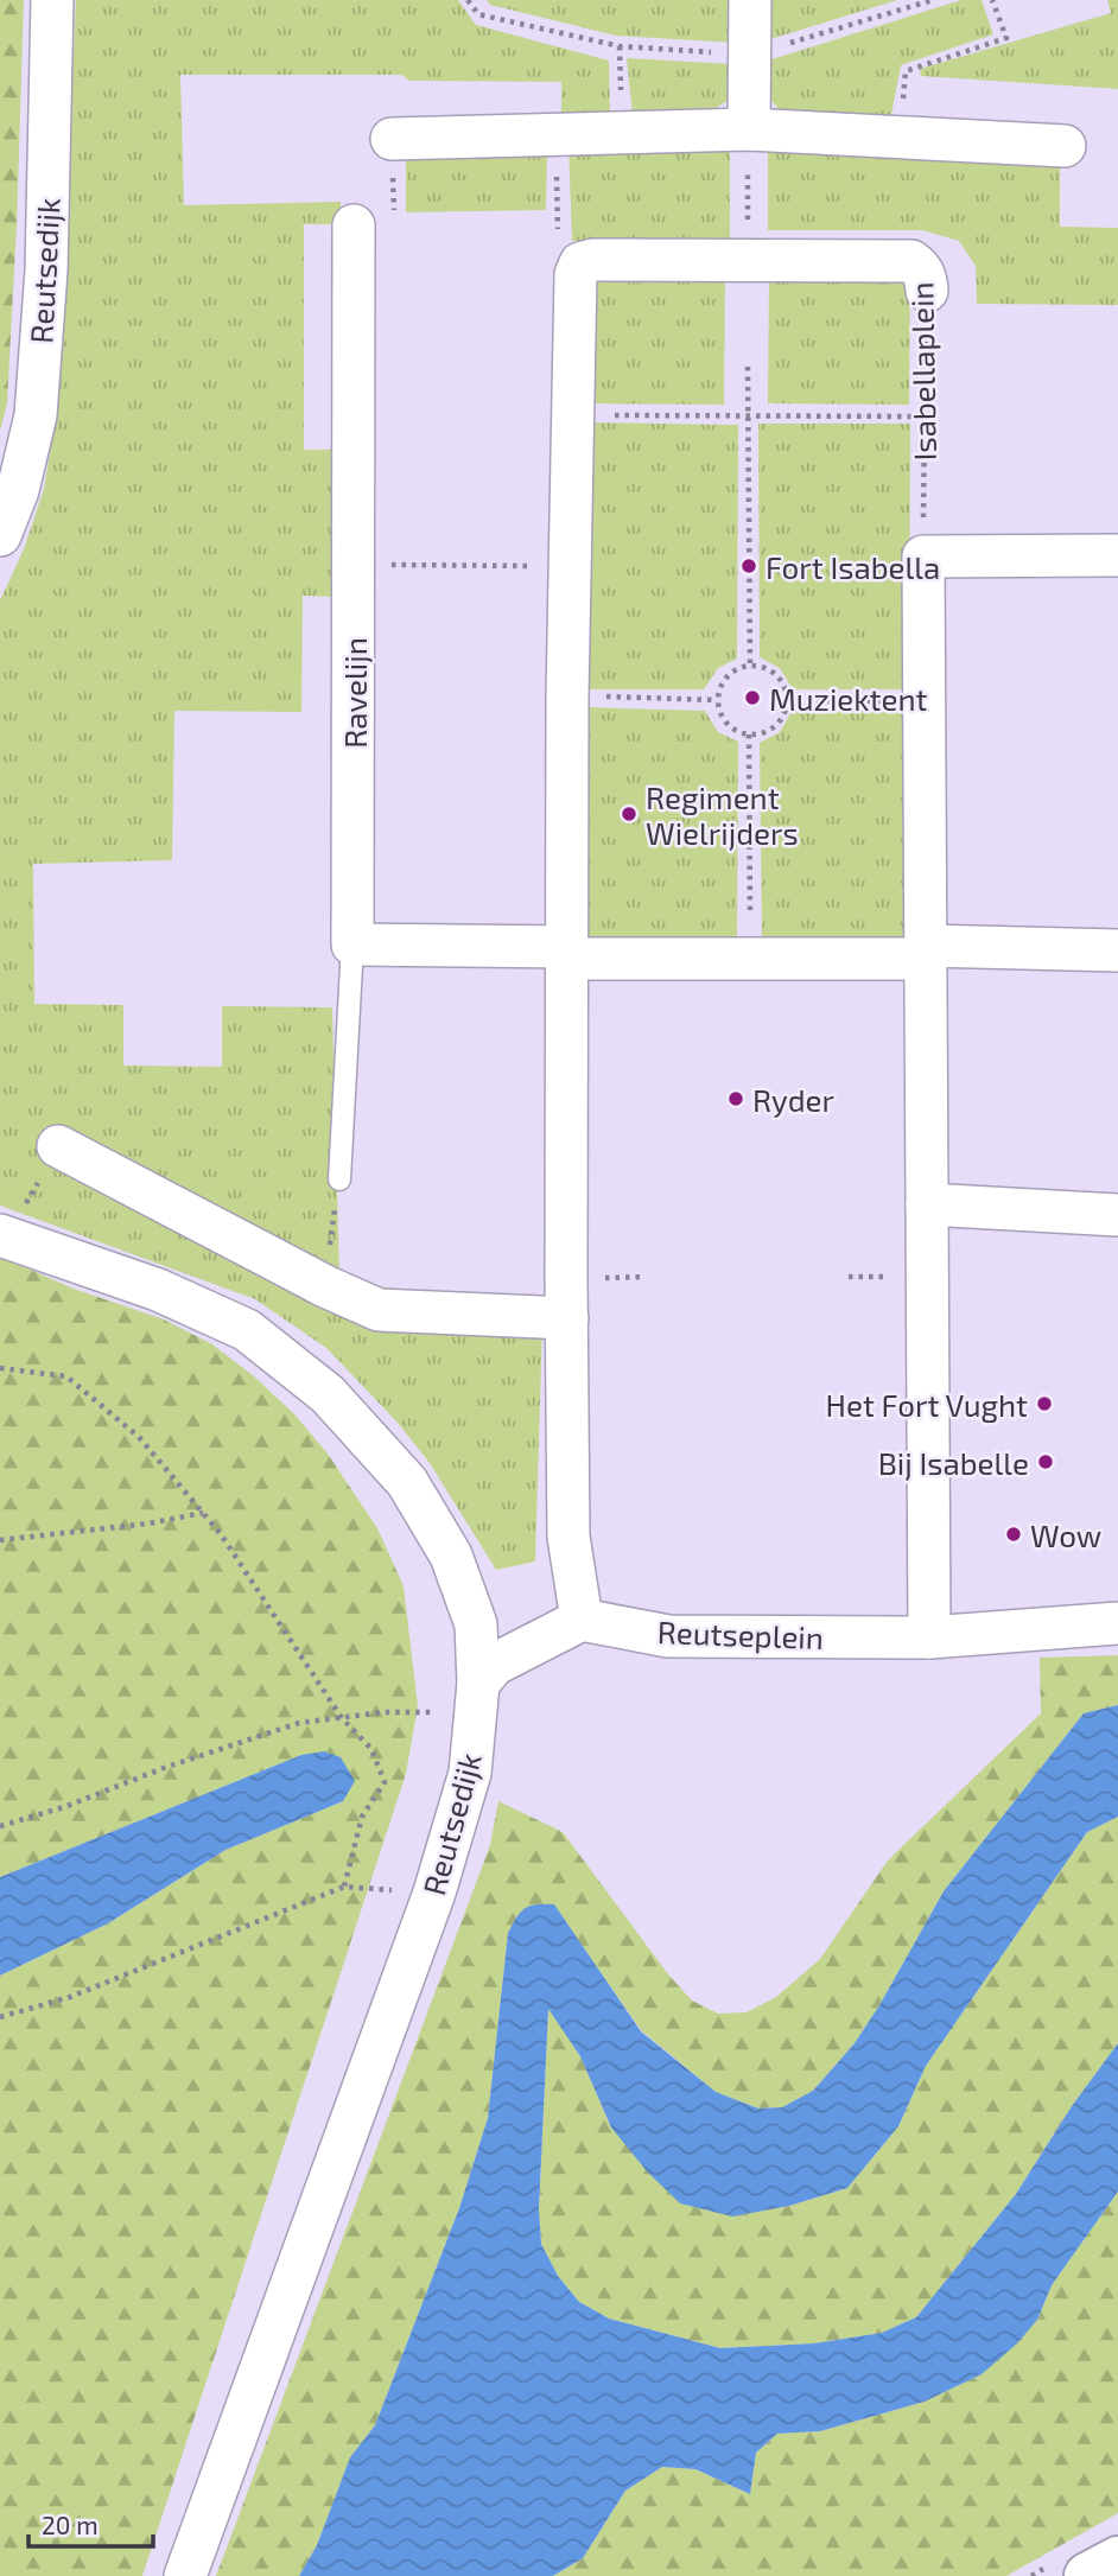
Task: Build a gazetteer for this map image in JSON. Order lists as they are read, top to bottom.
{
  "streets": {
    "street": [
      "Reutsedijk",
      "Isabellaplein",
      "Ravelijn",
      "Reutseplein"
    ]
  },
  "places": [
    "Fort Isabella",
    "Muziektent",
    "Regiment Wielrijders",
    "Ryder",
    "Het Fort Vught",
    "Bij Isabelle",
    "Wow"
  ],
  "scale_bar": "20 m"
}
